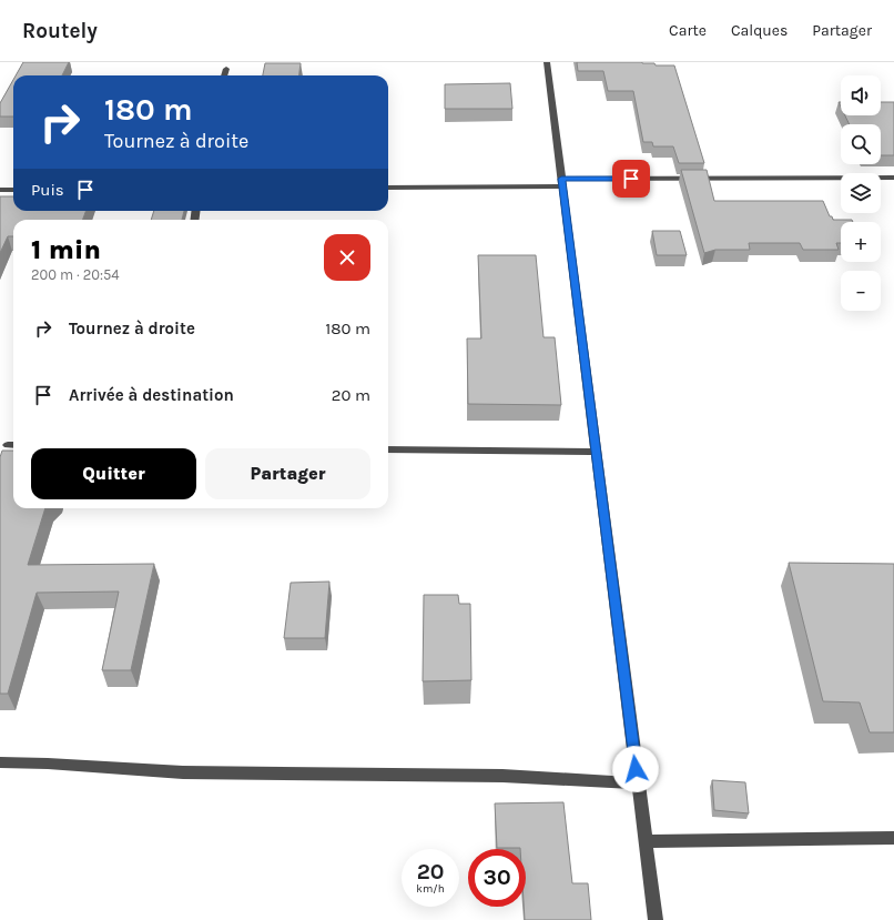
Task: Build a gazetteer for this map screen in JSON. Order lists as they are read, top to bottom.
{
  "page": {
    "header": "Routely",
    "nav": ["Carte", "Calques", "Partager"],
    "map_buttons": ["+", "−"],
    "turn": ["180 m", "Tournez à droite"],
    "then": "Puis",
    "heading": ["1 min", "200 m · 20:54"],
    "list": [
      {
        "name": "Tournez à droite",
        "value": "180 m"
      },
      {
        "name": "Arrivée à destination",
        "value": "20 m"
      }
    ],
    "buttons": ["Quitter", "Partager"],
    "speed": "20 km/h",
    "limit": "30"
  }
}
